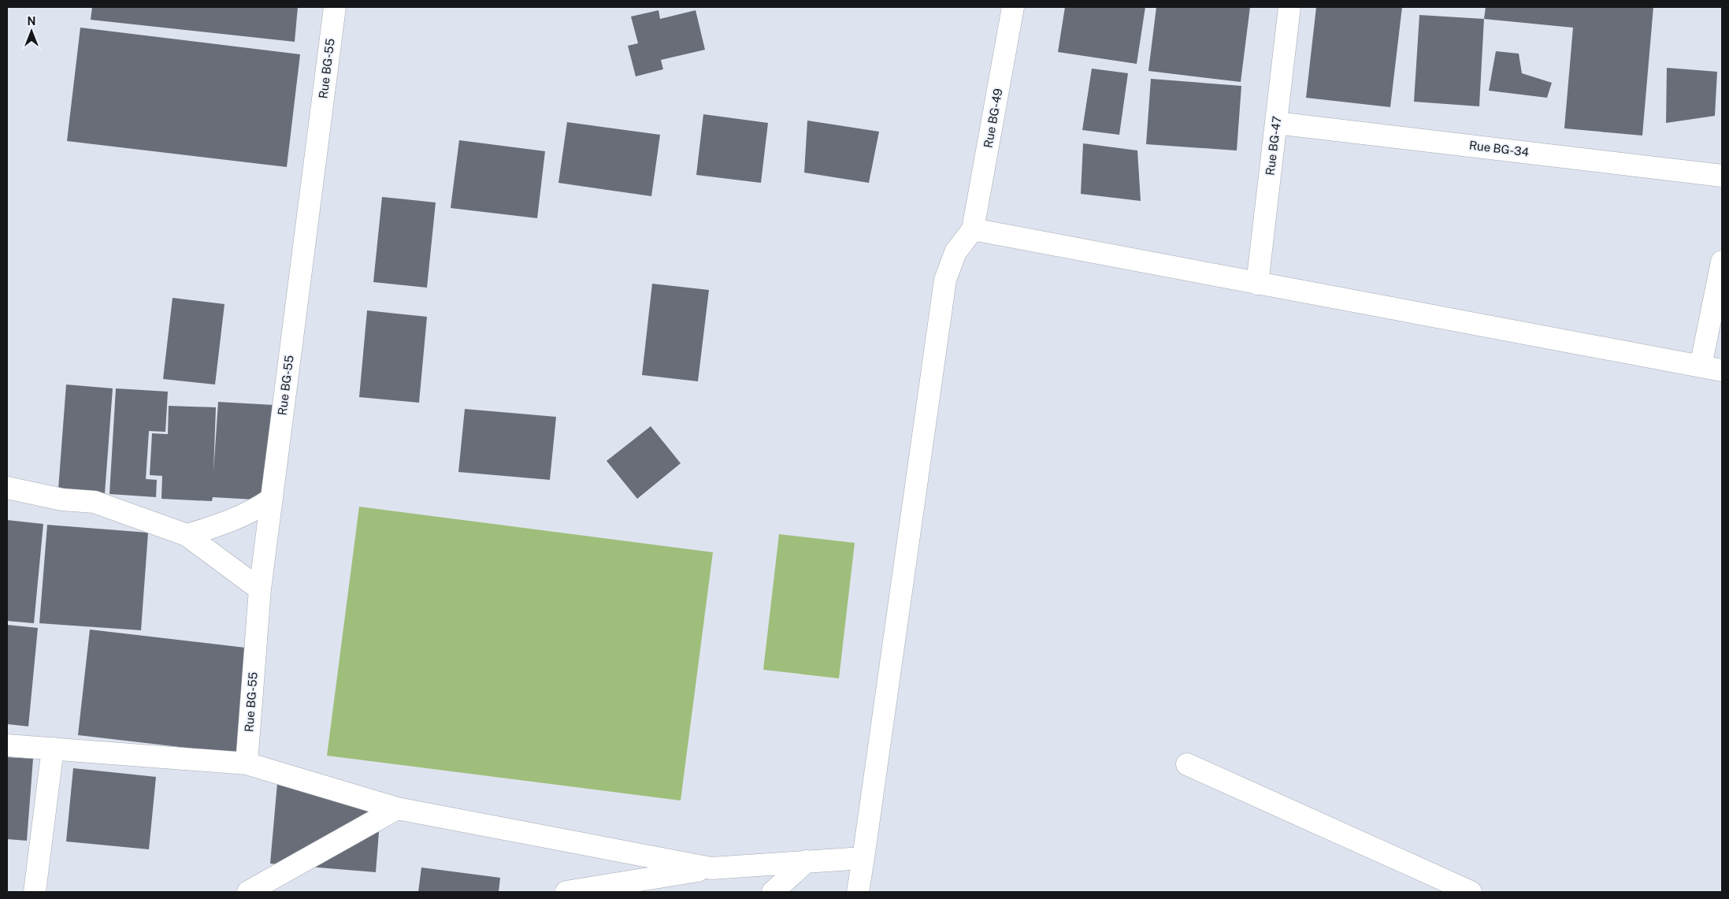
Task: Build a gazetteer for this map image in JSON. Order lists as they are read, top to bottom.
{
  "streets": {
    "street": [
      "Rue BG-55",
      "Rue BG-49",
      "Rue BG-47",
      "Rue BG-34"
    ]
  },
  "crossings": [
    ["Rue BG-47", "Rue BG-34"]
  ],
  "north": "top"
}
